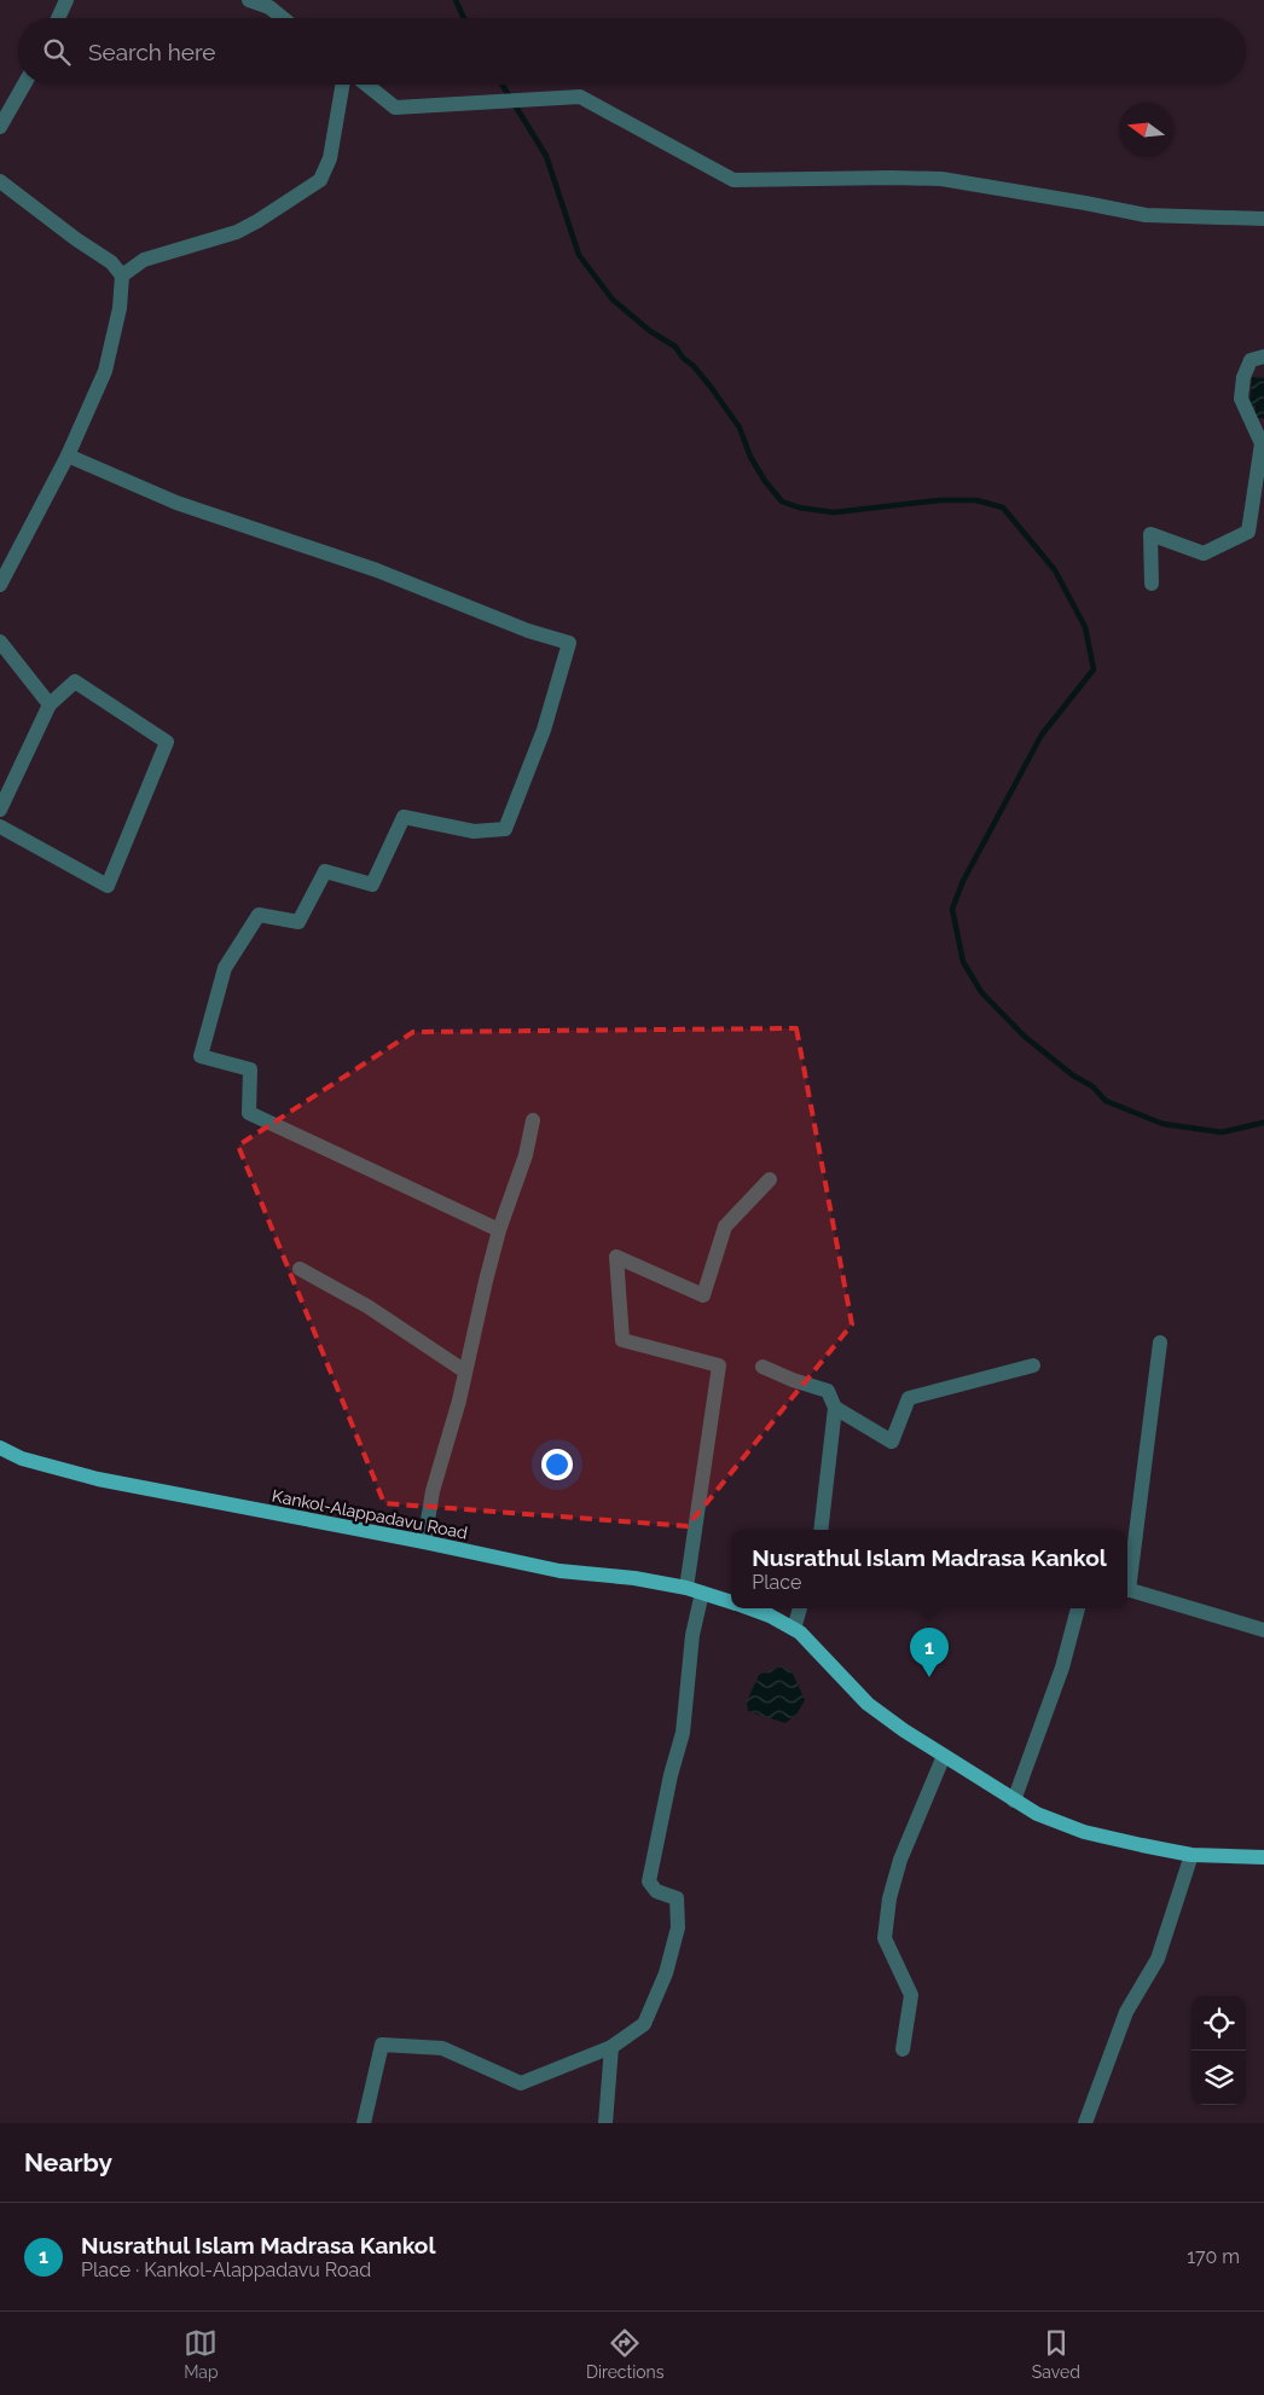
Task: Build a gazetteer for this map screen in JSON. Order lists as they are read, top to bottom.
{
  "streets": {
    "main road": ["Kankol-Alappadavu Road"]
  },
  "north": "left",
  "page": {
    "search": "Search here",
    "popup": ["Nusrathul Islam Madrasa Kankol", "Place"],
    "pins": "1",
    "heading": "Nearby",
    "list": [
      {
        "mark": "1",
        "name": "Nusrathul Islam Madrasa Kankol",
        "note": "Place · Kankol-Alappadavu Road",
        "value": "170 m"
      }
    ],
    "nav": ["Map", "Directions", "Saved"]
  }
}
